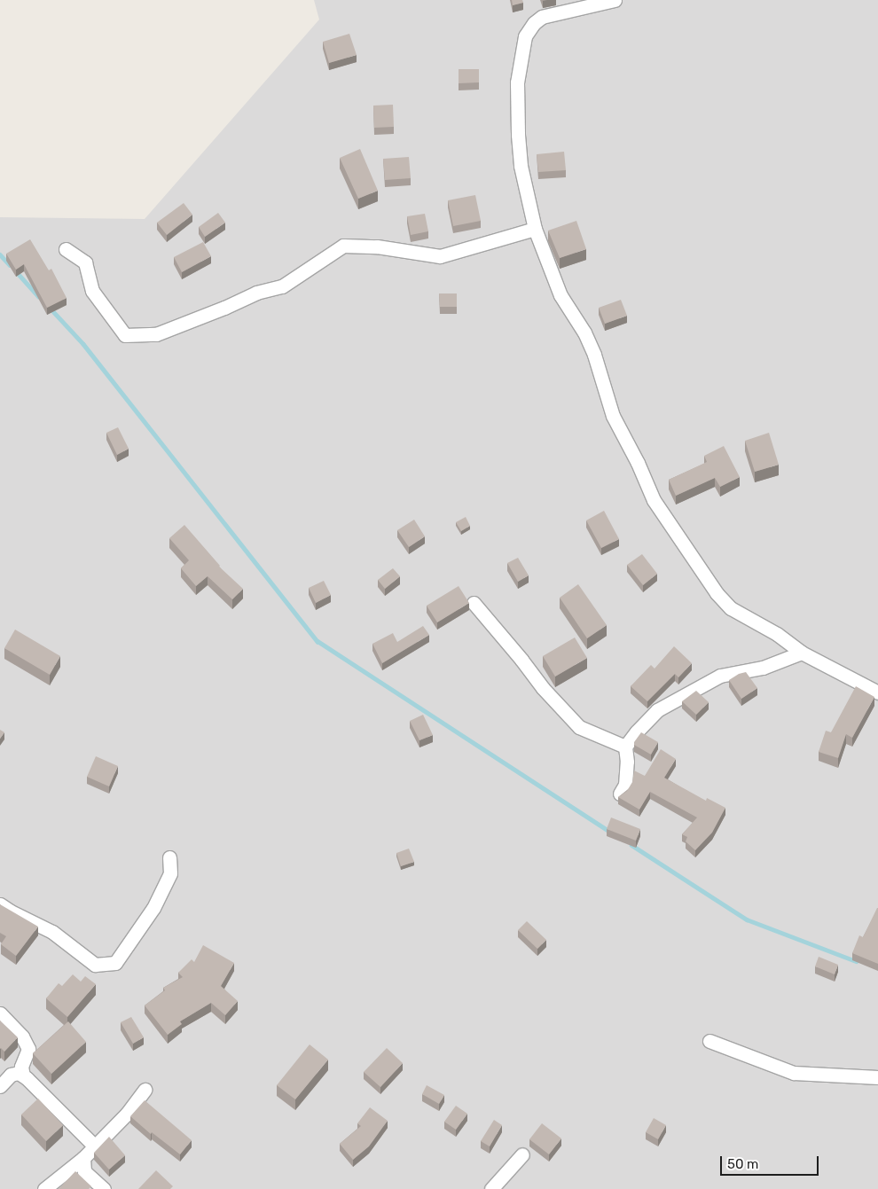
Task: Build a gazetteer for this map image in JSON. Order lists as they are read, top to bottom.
{
  "scale_bar": "50 m"
}
